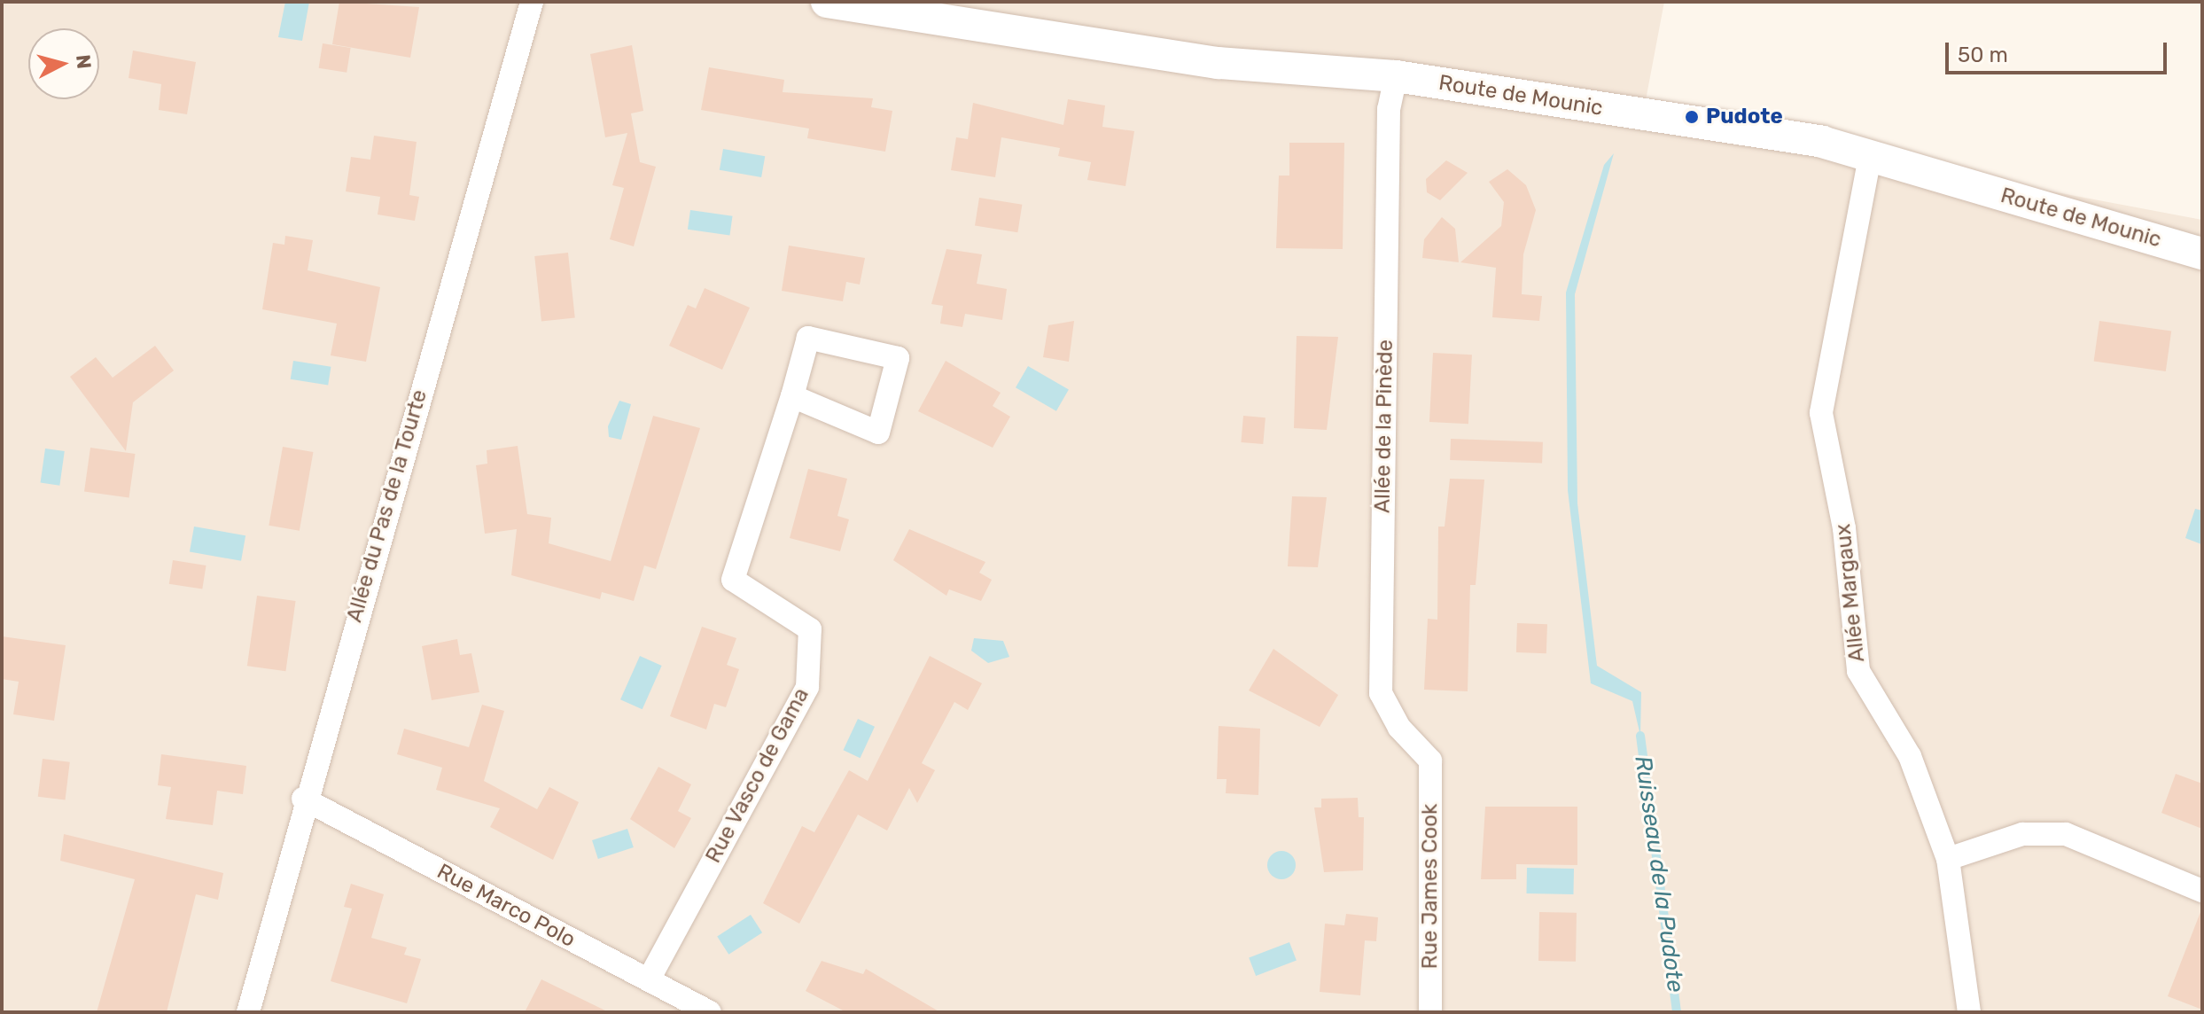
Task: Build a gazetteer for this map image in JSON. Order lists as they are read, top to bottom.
{
  "streets": {
    "main road": ["Route de Mounic"],
    "street": [
      "Allée de la Pinède",
      "Allée du Pas de la Tourte",
      "Allée Margaux",
      "Rue Vasco de Gama",
      "Rue James Cook",
      "Rue Marco Polo"
    ]
  },
  "crossings": [
    ["Route de Mounic", "Allée de la Pinède"],
    ["Route de Mounic", "Allée Margaux"],
    ["Allée de la Pinède", "Rue James Cook"],
    ["Allée du Pas de la Tourte", "Rue Marco Polo"],
    ["Rue Vasco de Gama", "Rue Marco Polo"]
  ],
  "water": ["Ruisseau de la Pudote"],
  "places": ["Pudote"],
  "scale_bar": "50 m",
  "north": "right"
}
